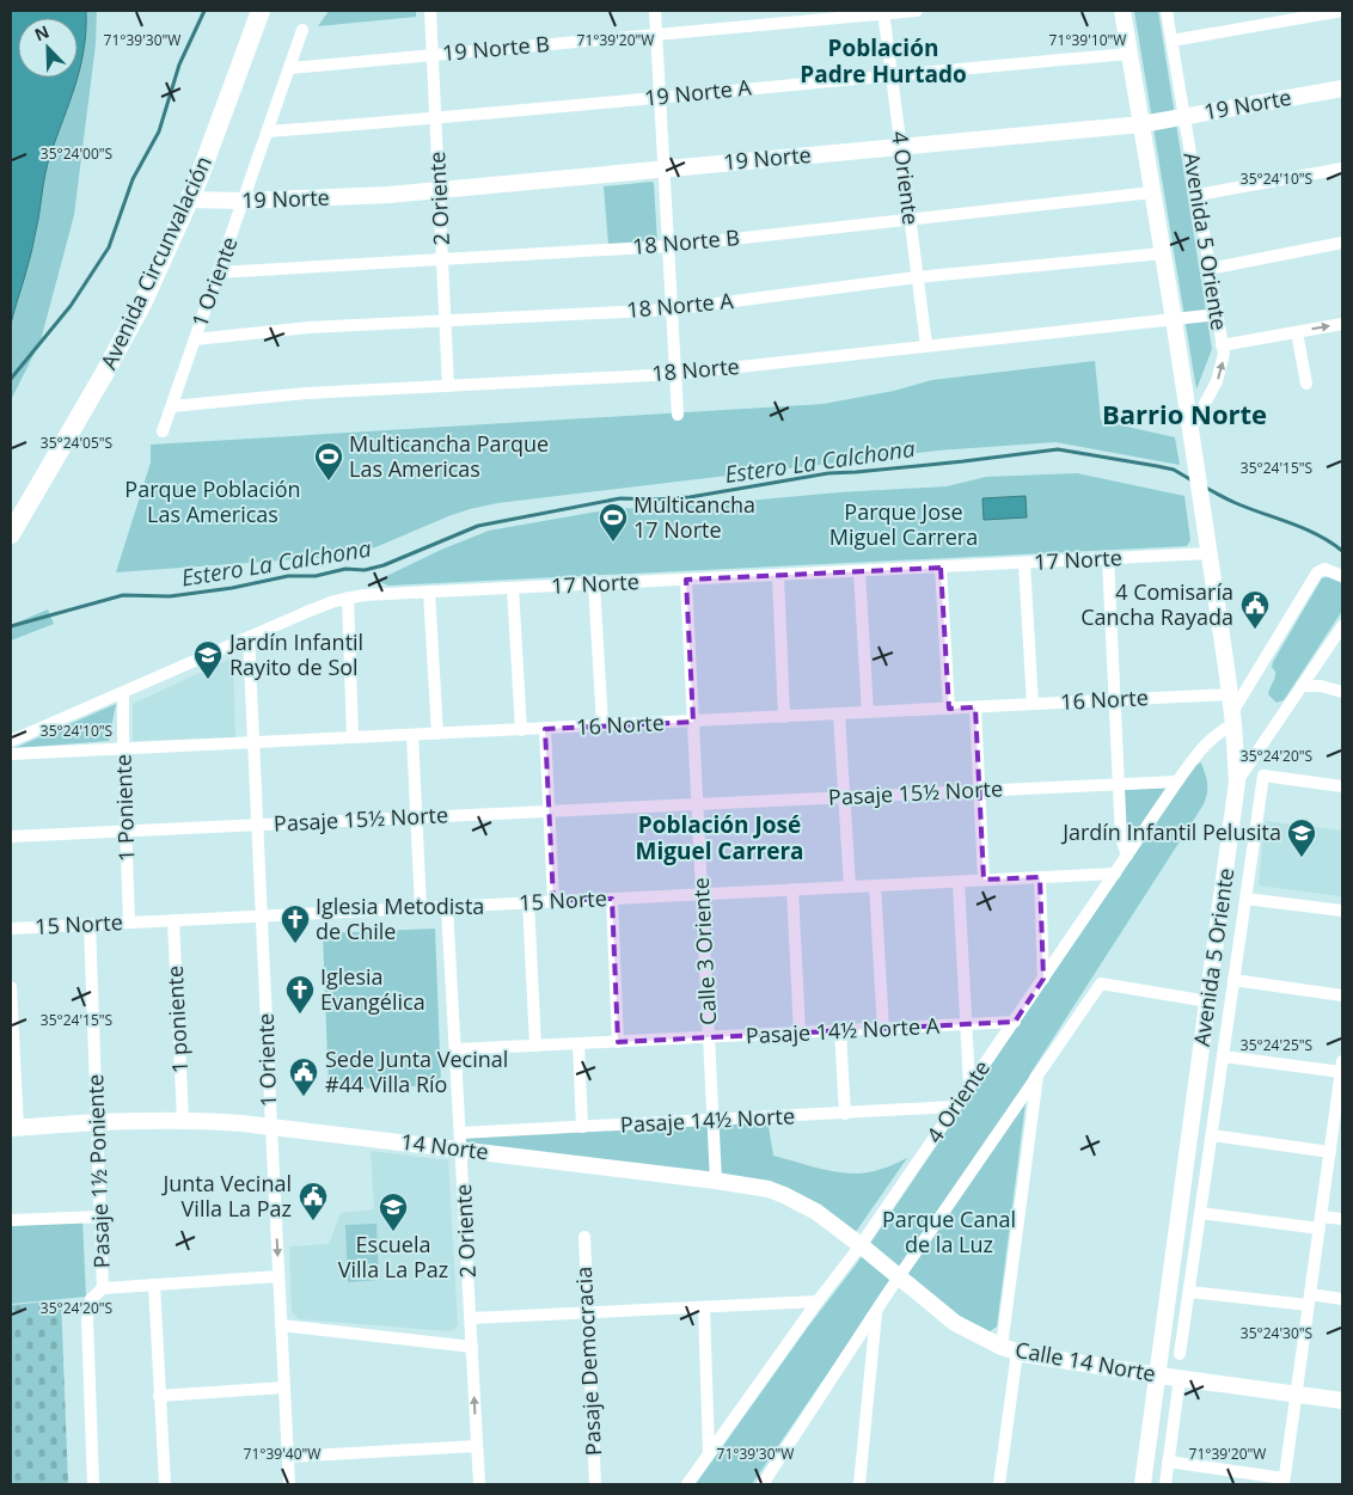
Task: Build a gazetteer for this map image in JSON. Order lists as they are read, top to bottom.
{
  "streets": {
    "main road": ["Avenida Circunvalación"],
    "street": [
      "19 Norte B",
      "19 Norte A",
      "19 Norte",
      "4 Oriente",
      "2 Oriente",
      "Avenida 5 Oriente",
      "18 Norte B",
      "1 Oriente",
      "18 Norte A",
      "18 Norte",
      "17 Norte",
      "16 Norte",
      "Pasaje 15½ Norte",
      "1 Poniente",
      "15 Norte",
      "Calle 3 Oriente",
      "1 poniente",
      "Pasaje 14½ Norte A",
      "Pasaje 14½ Norte",
      "14 Norte",
      "Pasaje 1½ Poniente",
      "Pasaje Democracia",
      "Calle 14 Norte"
    ]
  },
  "crossings": [
    ["19 Norte B", "4 Oriente"],
    ["19 Norte B", "2 Oriente"],
    ["19 Norte B", "1 Oriente"],
    ["19 Norte A", "4 Oriente"],
    ["19 Norte A", "2 Oriente"],
    ["19 Norte A", "Avenida 5 Oriente"],
    ["19 Norte A", "1 Oriente"],
    ["19 Norte", "4 Oriente"],
    ["19 Norte", "2 Oriente"],
    ["19 Norte", "Avenida 5 Oriente"],
    ["19 Norte", "Avenida Circunvalación"],
    ["19 Norte", "1 Oriente"],
    ["4 Oriente", "Avenida 5 Oriente"],
    ["4 Oriente", "18 Norte B"],
    ["4 Oriente", "18 Norte A"],
    ["4 Oriente", "18 Norte"],
    ["4 Oriente", "Pasaje 15½ Norte"],
    ["4 Oriente", "15 Norte"],
    ["4 Oriente", "Pasaje 14½ Norte A"],
    ["4 Oriente", "Pasaje 14½ Norte"],
    ["4 Oriente", "14 Norte"],
    ["4 Oriente", "Calle 14 Norte"],
    ["2 Oriente", "18 Norte B"],
    ["2 Oriente", "18 Norte A"],
    ["2 Oriente", "18 Norte"],
    ["2 Oriente", "15 Norte"],
    ["2 Oriente", "Pasaje 14½ Norte A"],
    ["2 Oriente", "Pasaje 14½ Norte"],
    ["2 Oriente", "14 Norte"],
    ["Avenida 5 Oriente", "18 Norte B"],
    ["Avenida 5 Oriente", "18 Norte A"],
    ["Avenida 5 Oriente", "18 Norte"],
    ["Avenida 5 Oriente", "17 Norte"],
    ["Avenida 5 Oriente", "16 Norte"],
    ["Avenida 5 Oriente", "Calle 14 Norte"],
    ["18 Norte B", "1 Oriente"],
    ["1 Oriente", "18 Norte A"],
    ["1 Oriente", "18 Norte"],
    ["1 Oriente", "17 Norte"],
    ["1 Oriente", "16 Norte"],
    ["1 Oriente", "Pasaje 15½ Norte"],
    ["1 Oriente", "15 Norte"],
    ["1 Oriente", "14 Norte"],
    ["17 Norte", "1 Poniente"],
    ["17 Norte", "Calle 3 Oriente"],
    ["16 Norte", "1 Poniente"],
    ["16 Norte", "Calle 3 Oriente"],
    ["Pasaje 15½ Norte", "1 Poniente"],
    ["Pasaje 15½ Norte", "Calle 3 Oriente"],
    ["1 Poniente", "15 Norte"],
    ["15 Norte", "Calle 3 Oriente"],
    ["15 Norte", "1 poniente"],
    ["15 Norte", "Pasaje 1½ Poniente"],
    ["Calle 3 Oriente", "Pasaje 14½ Norte A"],
    ["Calle 3 Oriente", "Pasaje 14½ Norte"],
    ["Calle 3 Oriente", "14 Norte"],
    ["1 poniente", "14 Norte"],
    ["14 Norte", "Pasaje 1½ Poniente"],
    ["14 Norte", "Calle 14 Norte"]
  ],
  "districts": ["Población Padre Hurtado", "Barrio Norte", "Población José Miguel Carrera"],
  "water": ["Estero La Calchona"],
  "parks": ["Parque Población Las Americas", "Parque Jose Miguel Carrera", "Parque Canal de la Luz"],
  "places": {
    "sports": ["Multicancha Parque Las Americas", "Multicancha 17 Norte"],
    "public building": ["4 Comisaría Cancha Rayada", "Sede Junta Vecinal #44 Villa Río", "Junta Vecinal Villa La Paz"],
    "school or university": ["Jardín Infantil Rayito de Sol", "Jardín Infantil Pelusita", "Escuela Villa La Paz"],
    "church": ["Iglesia Metodista de Chile", "Iglesia Evangélica"]
  },
  "north": "top left",
  "coordinates": [
    "71°39'30\"W",
    "71°39'20\"W",
    "71°39'10\"W",
    "35°24'00\"S",
    "35°24'10\"S",
    "35°24'05\"S",
    "35°24'15\"S",
    "35°24'20\"S",
    "35°24'25\"S",
    "35°24'30\"S",
    "71°39'40\"W"
  ]
}
